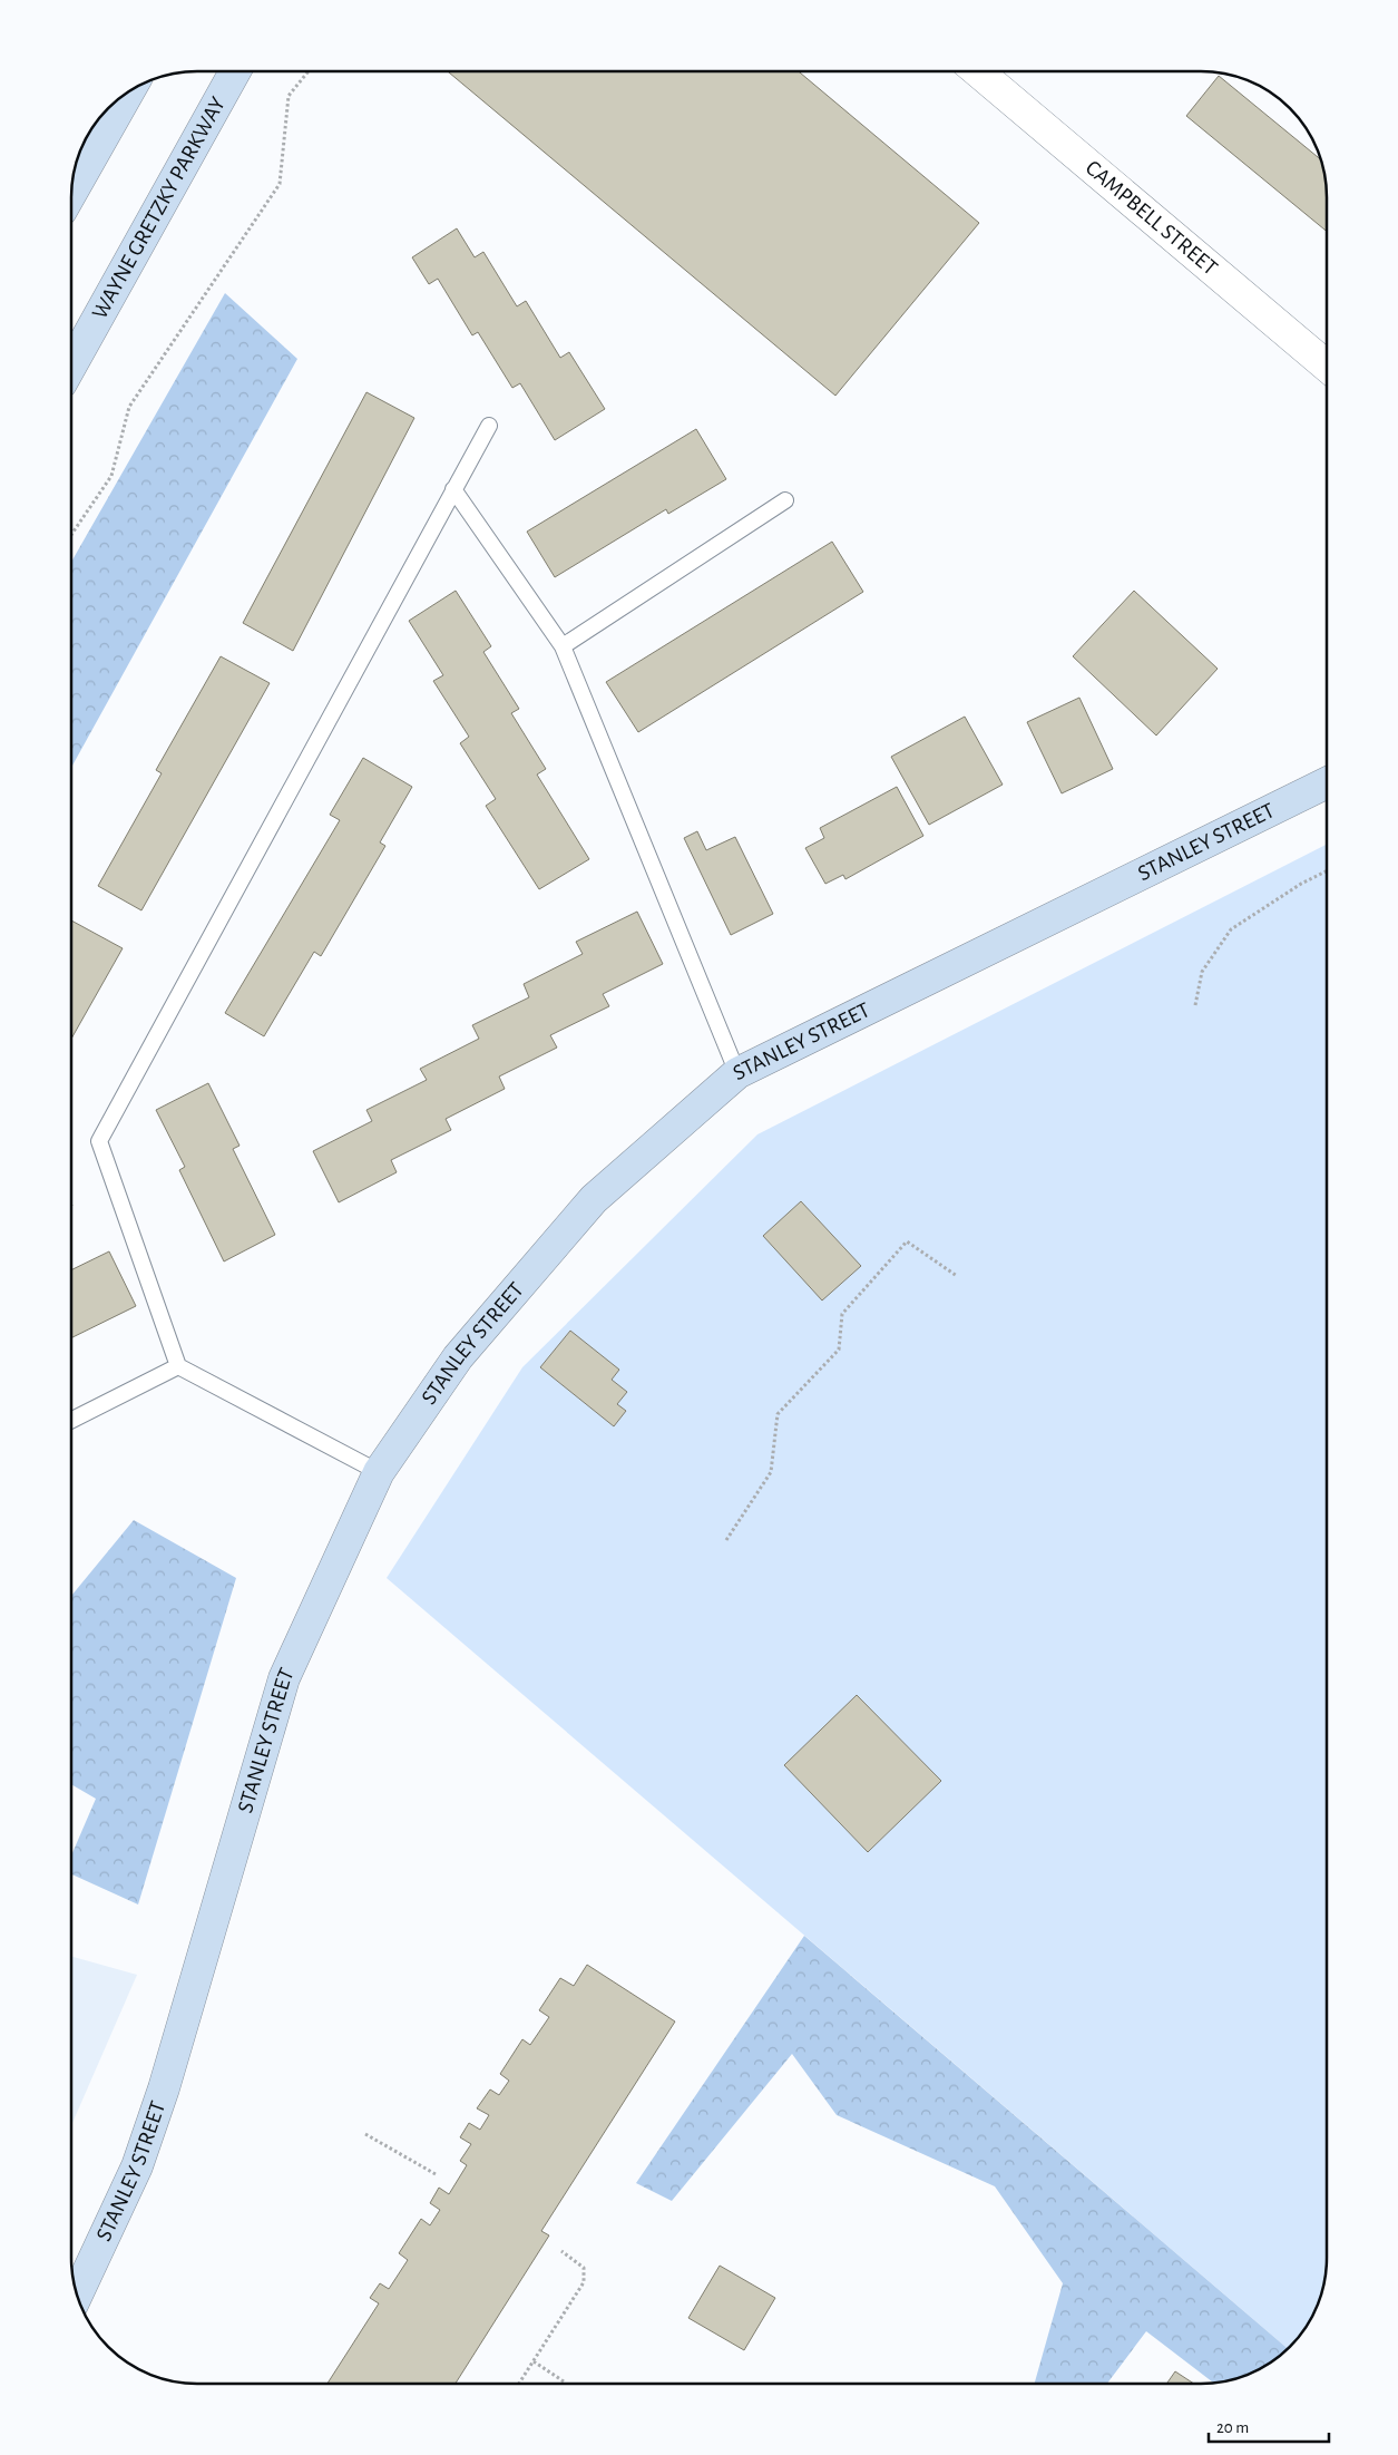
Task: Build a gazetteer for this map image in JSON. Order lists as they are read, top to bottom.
{
  "streets": {
    "street": ["WAYNE GRETZKY PARKWAY", "CAMPBELL STREET", "STANLEY STREET"]
  },
  "scale_bar": "20 m"
}
